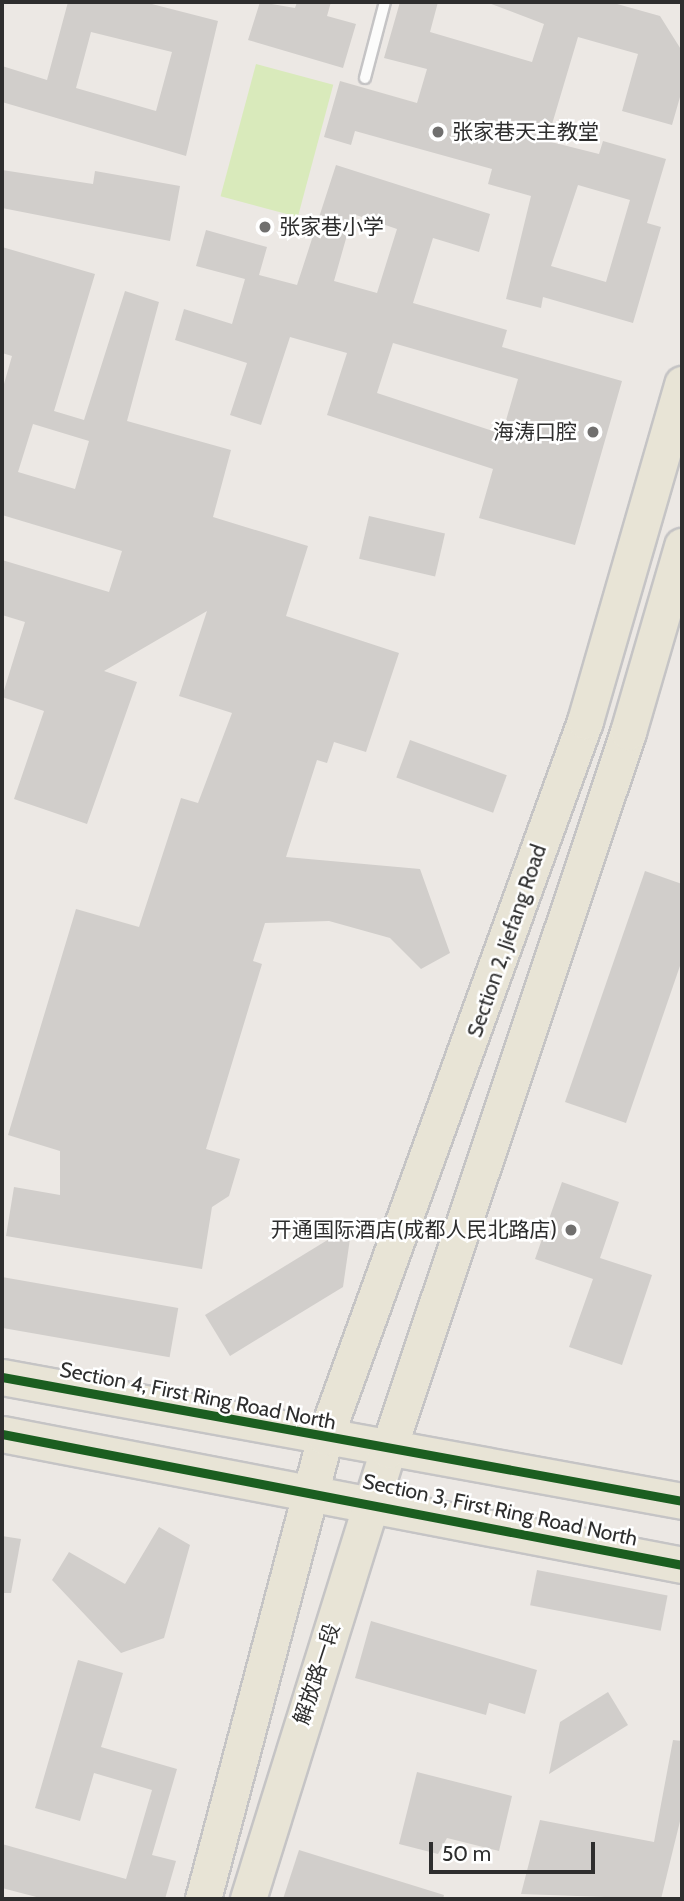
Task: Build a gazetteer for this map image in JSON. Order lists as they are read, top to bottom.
{
  "streets": {
    "main road": [
      "Section 2, Jiefang Road",
      "Section 4, First Ring Road North",
      "Section 3, First Ring Road North",
      "解放路一段"
    ]
  },
  "crossings": [
    ["Section 2, Jiefang Road", "Section 4, First Ring Road North"],
    ["Section 2, Jiefang Road", "Section 3, First Ring Road North"],
    ["Section 4, First Ring Road North", "Section 3, First Ring Road North"],
    ["Section 4, First Ring Road North", "解放路一段"],
    ["Section 3, First Ring Road North", "解放路一段"]
  ],
  "places": [
    "张家巷天主教堂",
    "张家巷小学",
    "海涛口腔",
    "开通国际酒店(成都人民北路店)"
  ],
  "scale_bar": "50 m"
}
